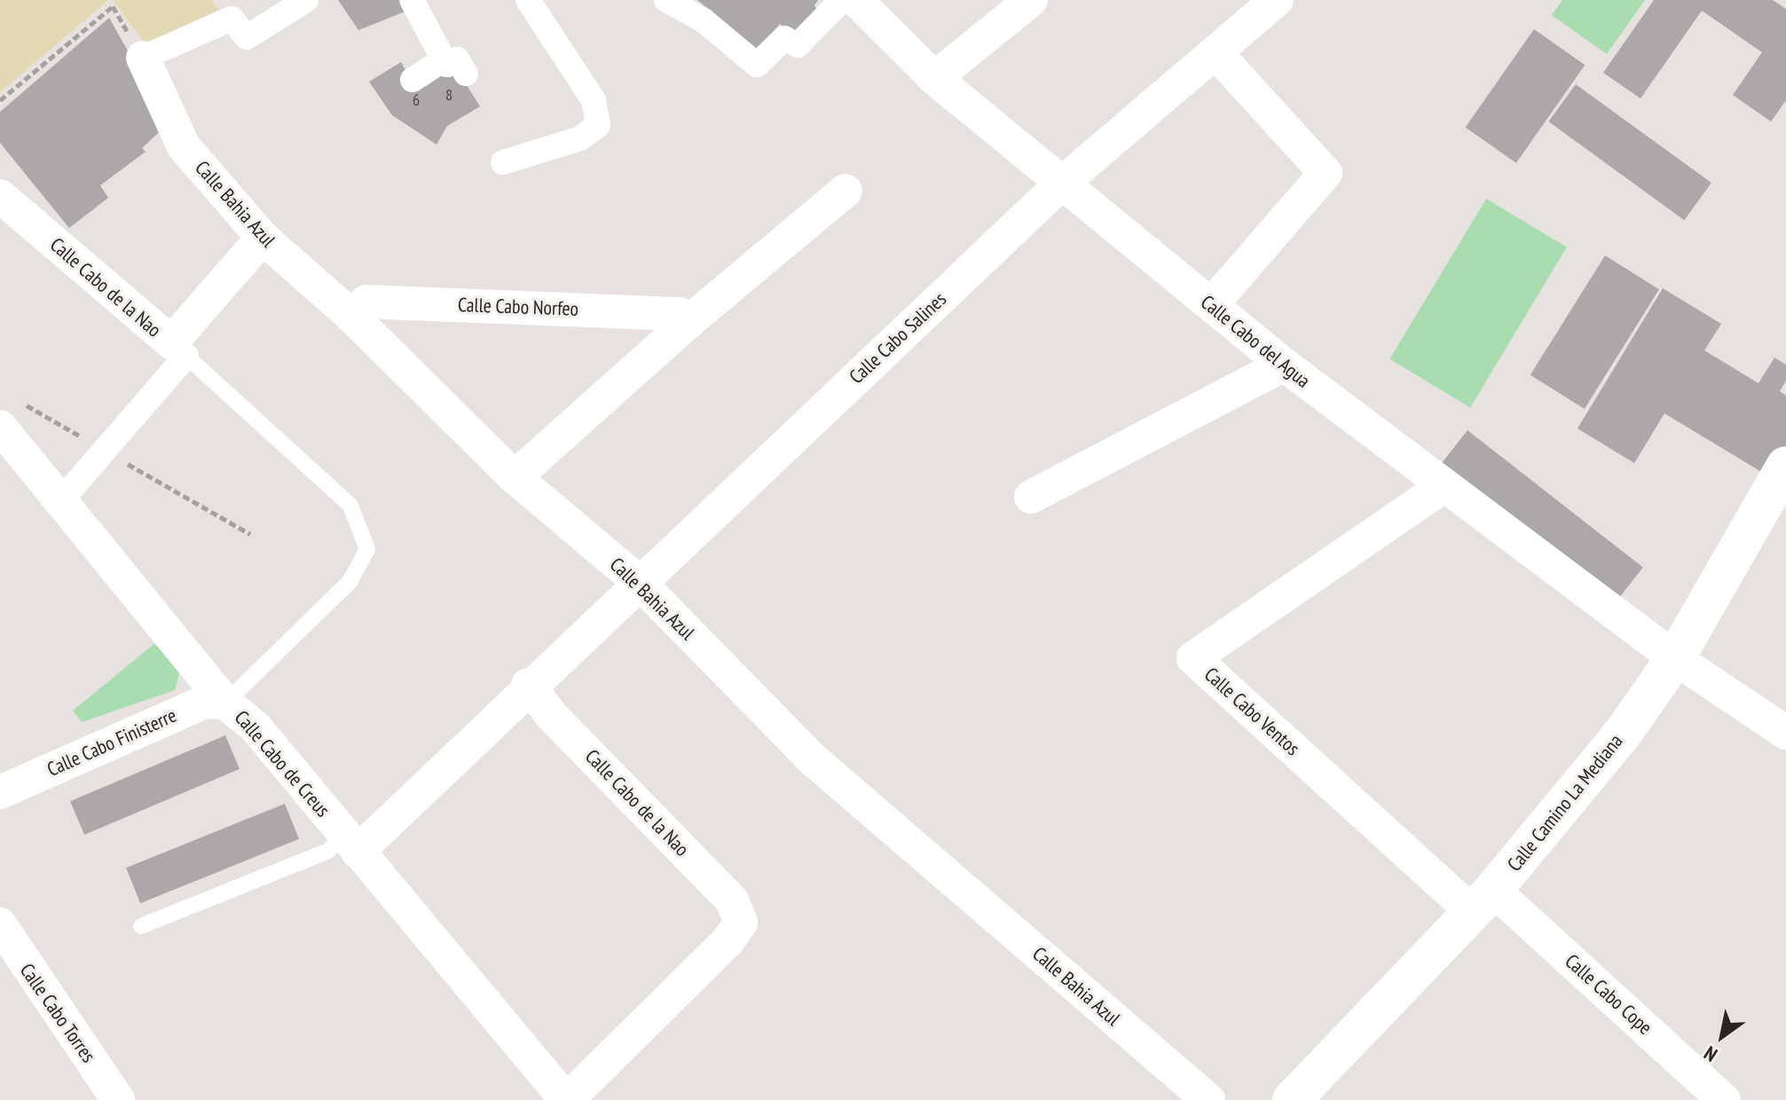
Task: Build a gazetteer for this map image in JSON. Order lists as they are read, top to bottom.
{
  "streets": {
    "street": [
      "Calle Bahia Azul",
      "Calle Cabo de la Nao",
      "Calle Cabo Norfeo",
      "Calle Cabo Salines",
      "Calle Cabo del Agua",
      "Calle Cabo Ventos",
      "Calle Cabo Finisterre",
      "Calle Cabo de Creus",
      "Calle Camino La Mediana",
      "Calle Cabo Cope",
      "Calle Cabo Torres"
    ]
  },
  "crossings": [
    ["Calle Bahia Azul", "Calle Cabo de la Nao"],
    ["Calle Bahia Azul", "Calle Cabo Norfeo"],
    ["Calle Bahia Azul", "Calle Cabo Salines"],
    ["Calle Cabo de la Nao", "Calle Cabo Salines"],
    ["Calle Cabo de la Nao", "Calle Cabo de Creus"],
    ["Calle Cabo Salines", "Calle Cabo del Agua"],
    ["Calle Cabo Salines", "Calle Cabo de Creus"],
    ["Calle Cabo del Agua", "Calle Cabo Ventos"],
    ["Calle Cabo del Agua", "Calle Camino La Mediana"],
    ["Calle Cabo Ventos", "Calle Camino La Mediana"],
    ["Calle Cabo Ventos", "Calle Cabo Cope"],
    ["Calle Cabo Finisterre", "Calle Cabo de Creus"],
    ["Calle Camino La Mediana", "Calle Cabo Cope"]
  ],
  "house_numbers": ["8", "6"],
  "north": "bottom left"
}
